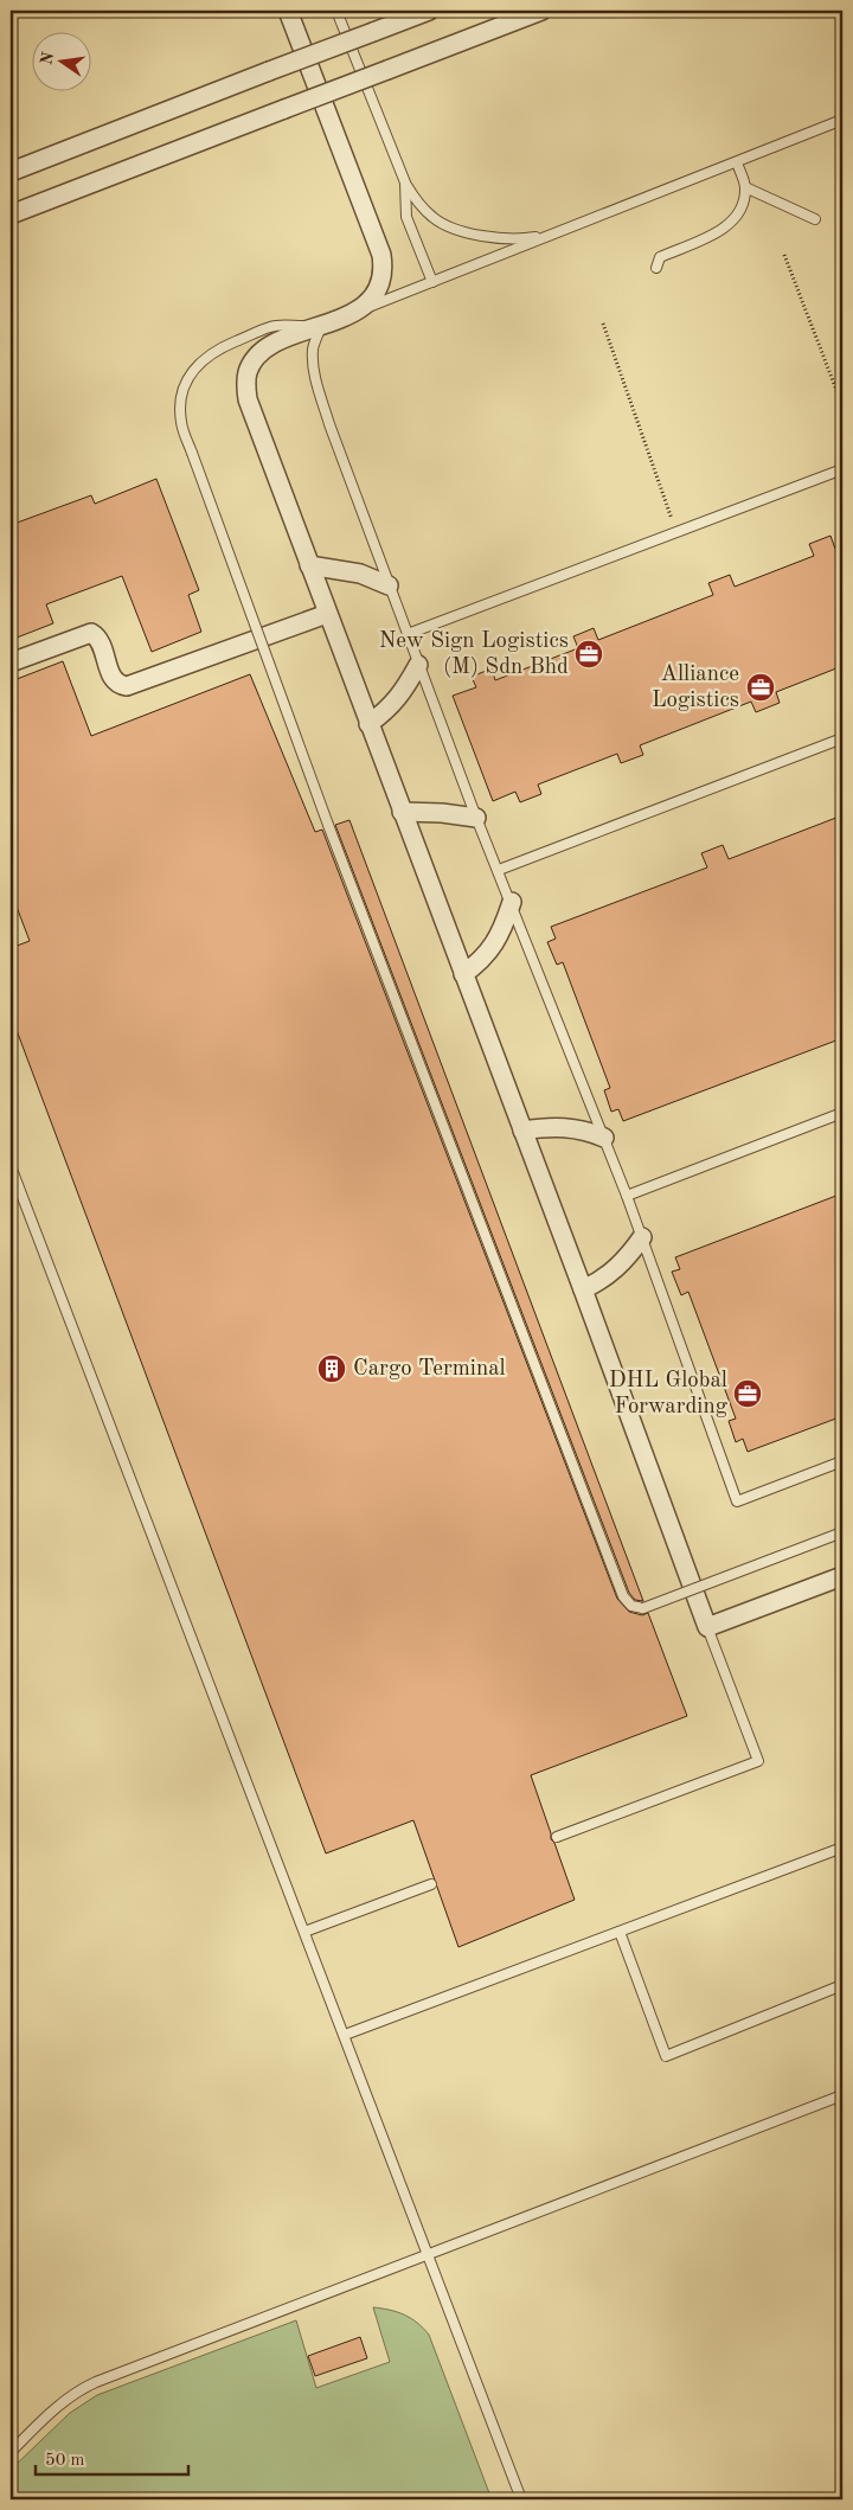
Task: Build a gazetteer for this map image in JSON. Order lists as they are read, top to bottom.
{
  "places": {
    "office": ["New Sign Logistics (M) Sdn Bhd", "Alliance Logistics", "DHL Global Forwarding"],
    "building": ["Cargo Terminal"]
  },
  "scale_bar": "50 m",
  "north": "left"
}
